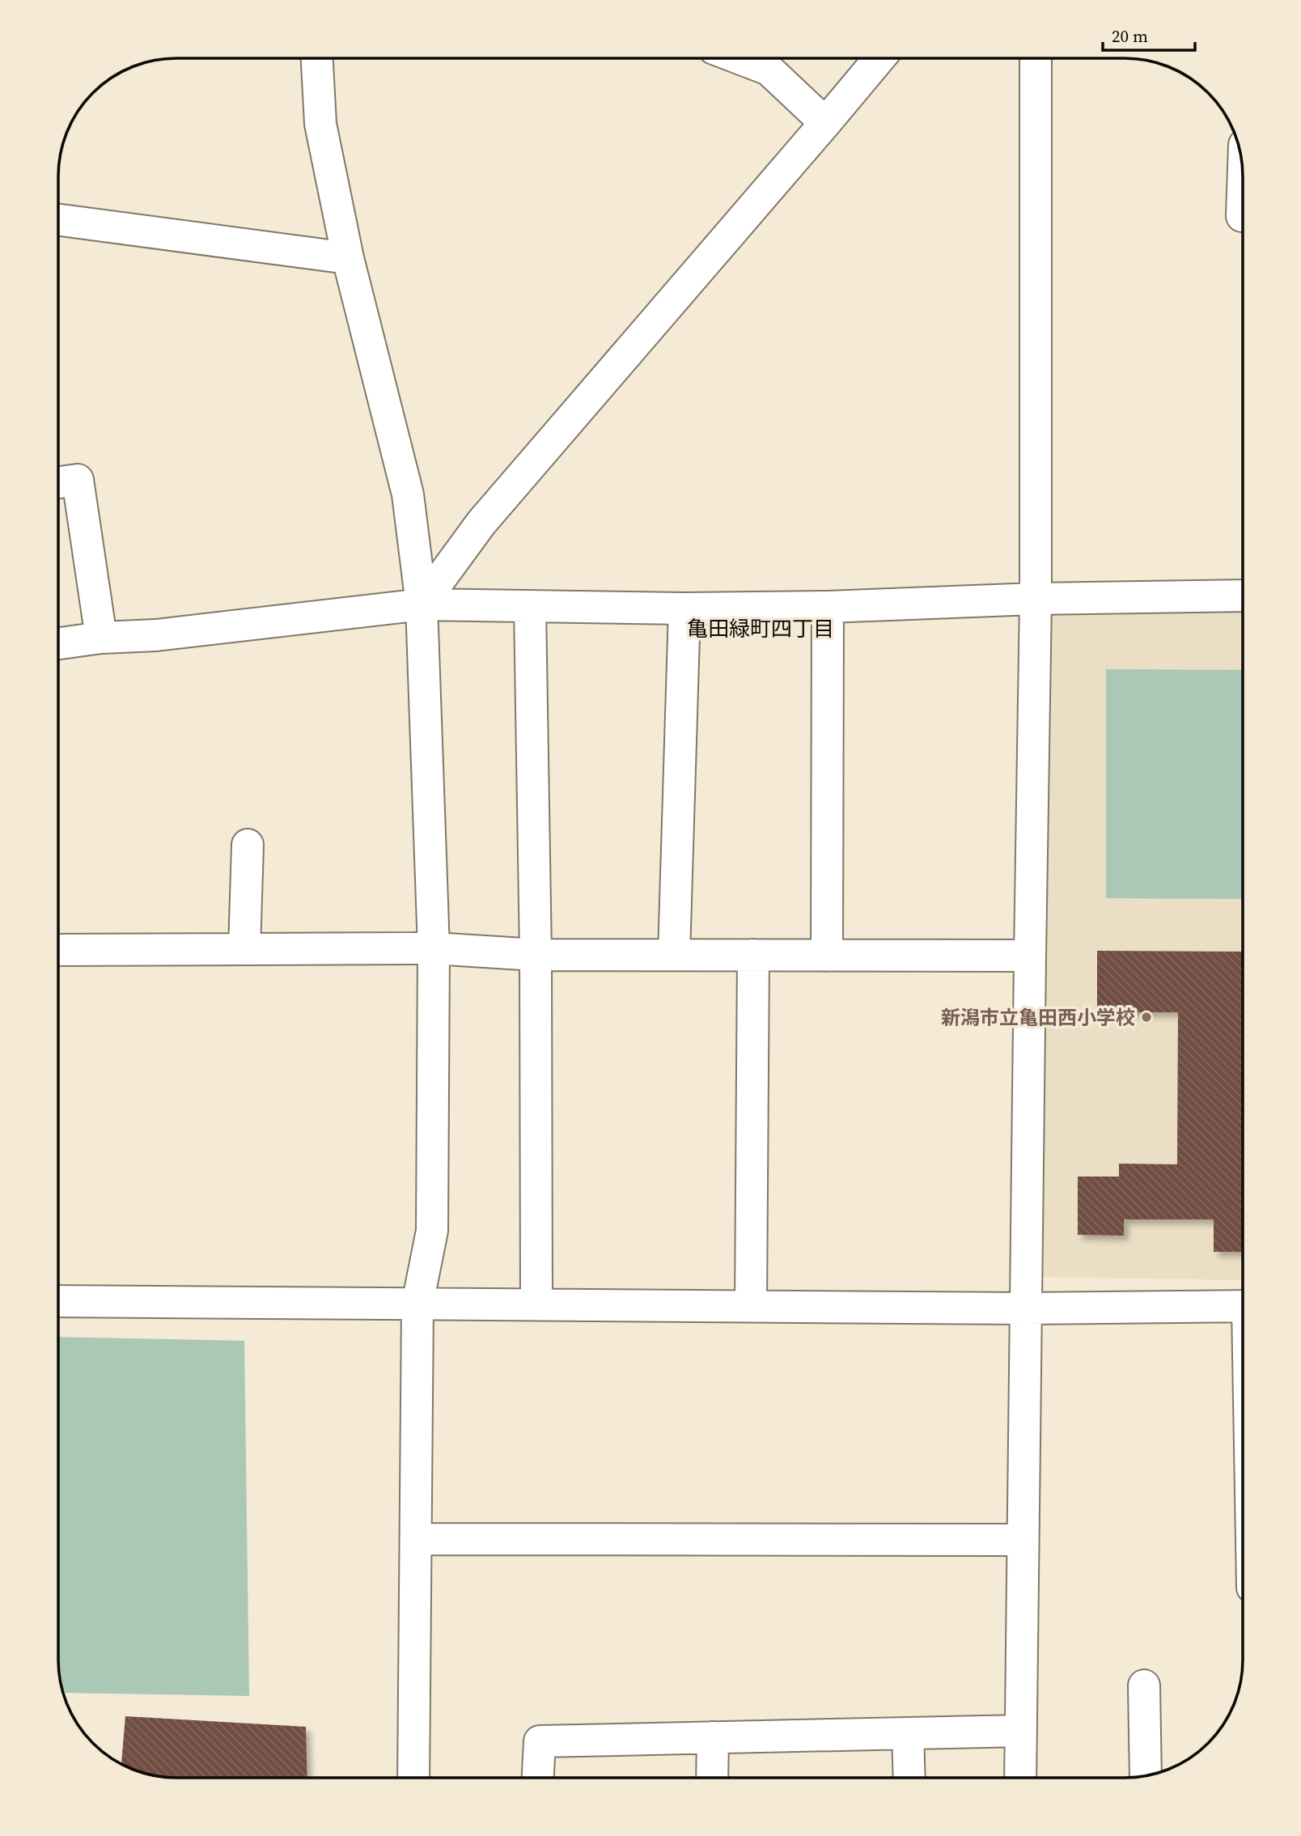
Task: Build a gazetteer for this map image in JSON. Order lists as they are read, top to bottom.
{
  "districts": ["亀田緑町四丁目"],
  "places": ["新潟市立亀田西小学校"],
  "scale_bar": "20 m"
}
